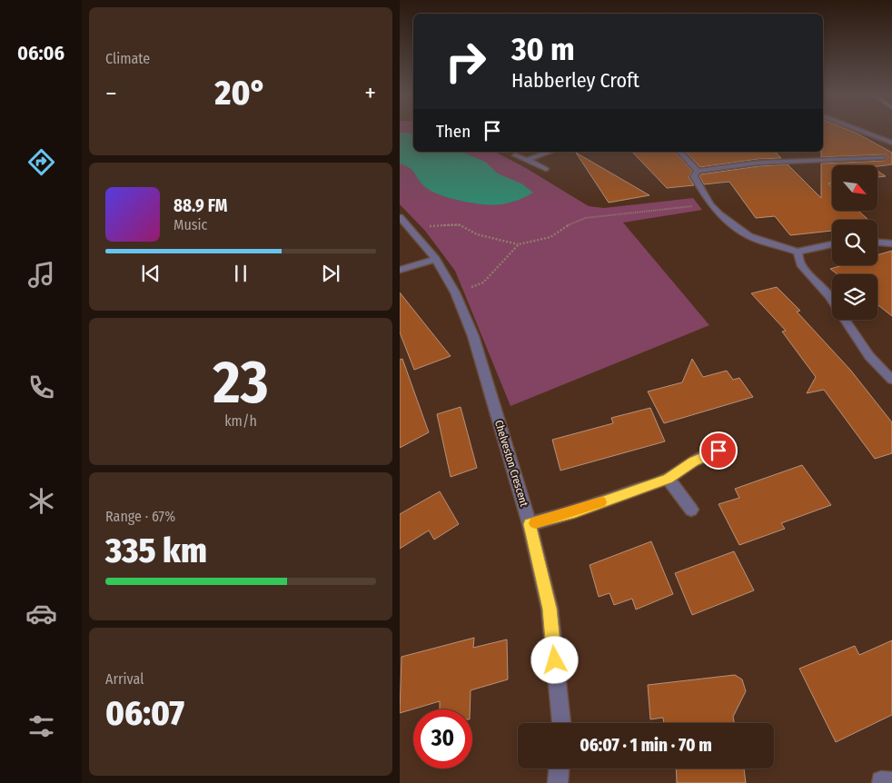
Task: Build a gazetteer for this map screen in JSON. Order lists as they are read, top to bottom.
{
  "streets": {
    "street": ["Chelveston Crescent"]
  },
  "north": "bottom right",
  "page": {
    "tabs": "06:06",
    "tile": [
      "Climate",
      ["23", "km/h"],
      ["Range · 67%", "335 km"],
      ["Arrival", "06:07"]
    ],
    "turn": ["30 m", "Habberley Croft"],
    "heat": ["−", "20°", "+"],
    "then": "Then",
    "song": ["88.9 FM", "Music"],
    "limit": "30",
    "trip": "06:07 · 1 min · 70 m"
  }
}
